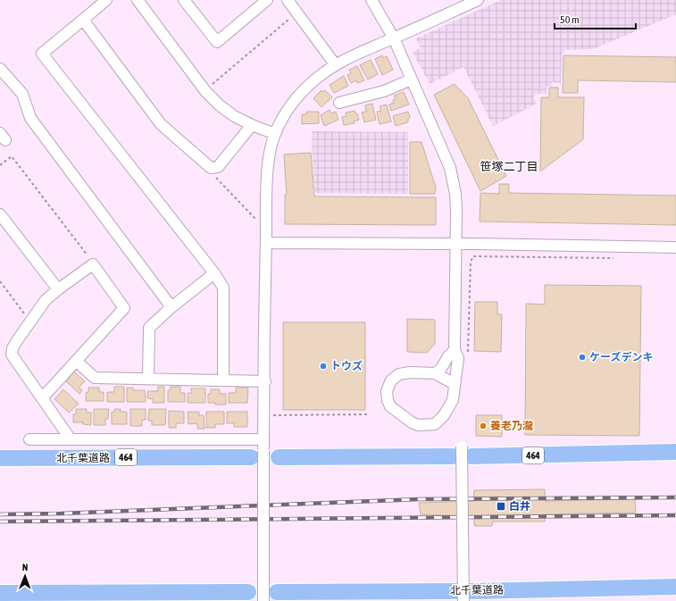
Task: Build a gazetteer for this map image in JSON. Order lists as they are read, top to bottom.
{
  "streets": {
    "highway": ["464", "北千葉道路"]
  },
  "districts": ["笹塚二丁目"],
  "places": {
    "other": ["ケーズデンキ", "トウズ", "養老乃瀧"],
    "transit": ["白井"]
  },
  "scale_bar": "50 m",
  "north": "top"
}
